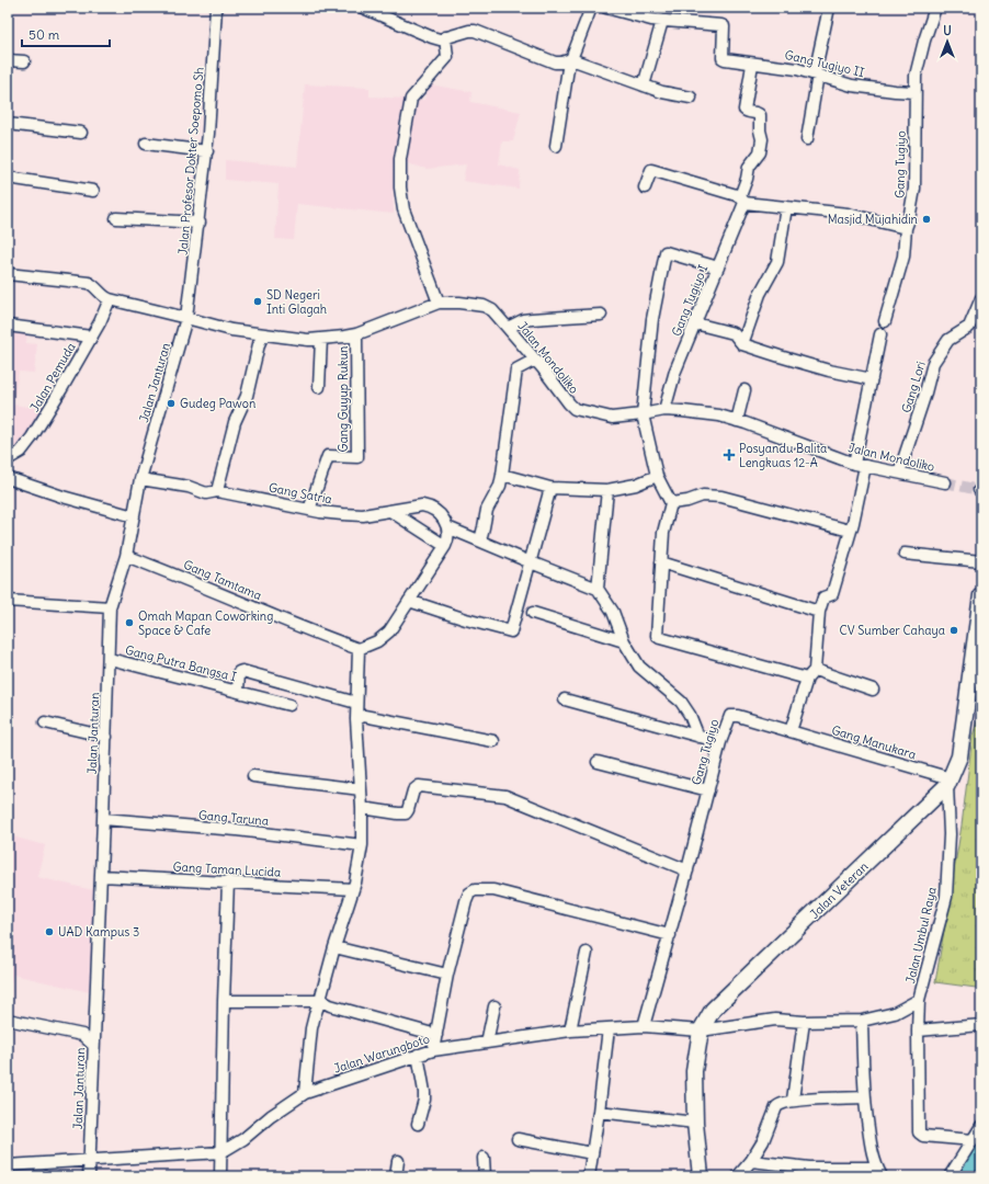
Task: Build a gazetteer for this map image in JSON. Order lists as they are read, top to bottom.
{
  "streets": {
    "main road": ["Jalan Veteran"],
    "street": [
      "Gang Tugiyo II",
      "Jalan Profesor Dokter Soepomo Sh",
      "Gang Tugiyo",
      "Gang Tugiyo I",
      "Jalan Mondoliko",
      "Jalan Pemuda",
      "Jalan Janturan",
      "Gang Lori",
      "Gang Guyup Rukun",
      "Gang Satria",
      "Gang Tamtama",
      "Gang Putra Bangsa I",
      "Gang Manukara",
      "Gang Taruna",
      "Gang Taman Lucida",
      "Jalan Umbul Raya",
      "Jalan Warungboto"
    ]
  },
  "crossings": [
    ["Gang Tugiyo II", "Gang Tugiyo"],
    ["Gang Tugiyo II", "Gang Tugiyo I"],
    ["Jalan Profesor Dokter Soepomo Sh", "Jalan Mondoliko"],
    ["Jalan Profesor Dokter Soepomo Sh", "Jalan Janturan"],
    ["Gang Tugiyo", "Gang Manukara"],
    ["Gang Tugiyo", "Jalan Warungboto"],
    ["Gang Tugiyo I", "Jalan Mondoliko"],
    ["Jalan Mondoliko", "Jalan Pemuda"],
    ["Jalan Mondoliko", "Jalan Janturan"],
    ["Jalan Mondoliko", "Gang Lori"],
    ["Jalan Mondoliko", "Gang Guyup Rukun"],
    ["Jalan Janturan", "Gang Satria"],
    ["Jalan Janturan", "Gang Tamtama"],
    ["Jalan Janturan", "Gang Putra Bangsa I"],
    ["Jalan Janturan", "Gang Taruna"],
    ["Jalan Janturan", "Gang Taman Lucida"],
    ["Jalan Janturan", "Jalan Warungboto"],
    ["Gang Guyup Rukun", "Gang Satria"],
    ["Gang Manukara", "Jalan Veteran"],
    ["Gang Manukara", "Jalan Umbul Raya"],
    ["Jalan Veteran", "Jalan Umbul Raya"],
    ["Jalan Veteran", "Jalan Warungboto"],
    ["Jalan Umbul Raya", "Jalan Warungboto"]
  ],
  "places": {
    "other": [
      "Masjid Mujahidin",
      "SD Negeri Inti Glagah",
      "Gudeg Pawon",
      "Omah Mapan Coworking Space & Cafe",
      "CV Sumber Cahaya",
      "UAD Kampus 3"
    ],
    "health": ["Posyandu Balita Lengkuas 12-A"]
  },
  "scale_bar": "50 m",
  "north": "top"
}
